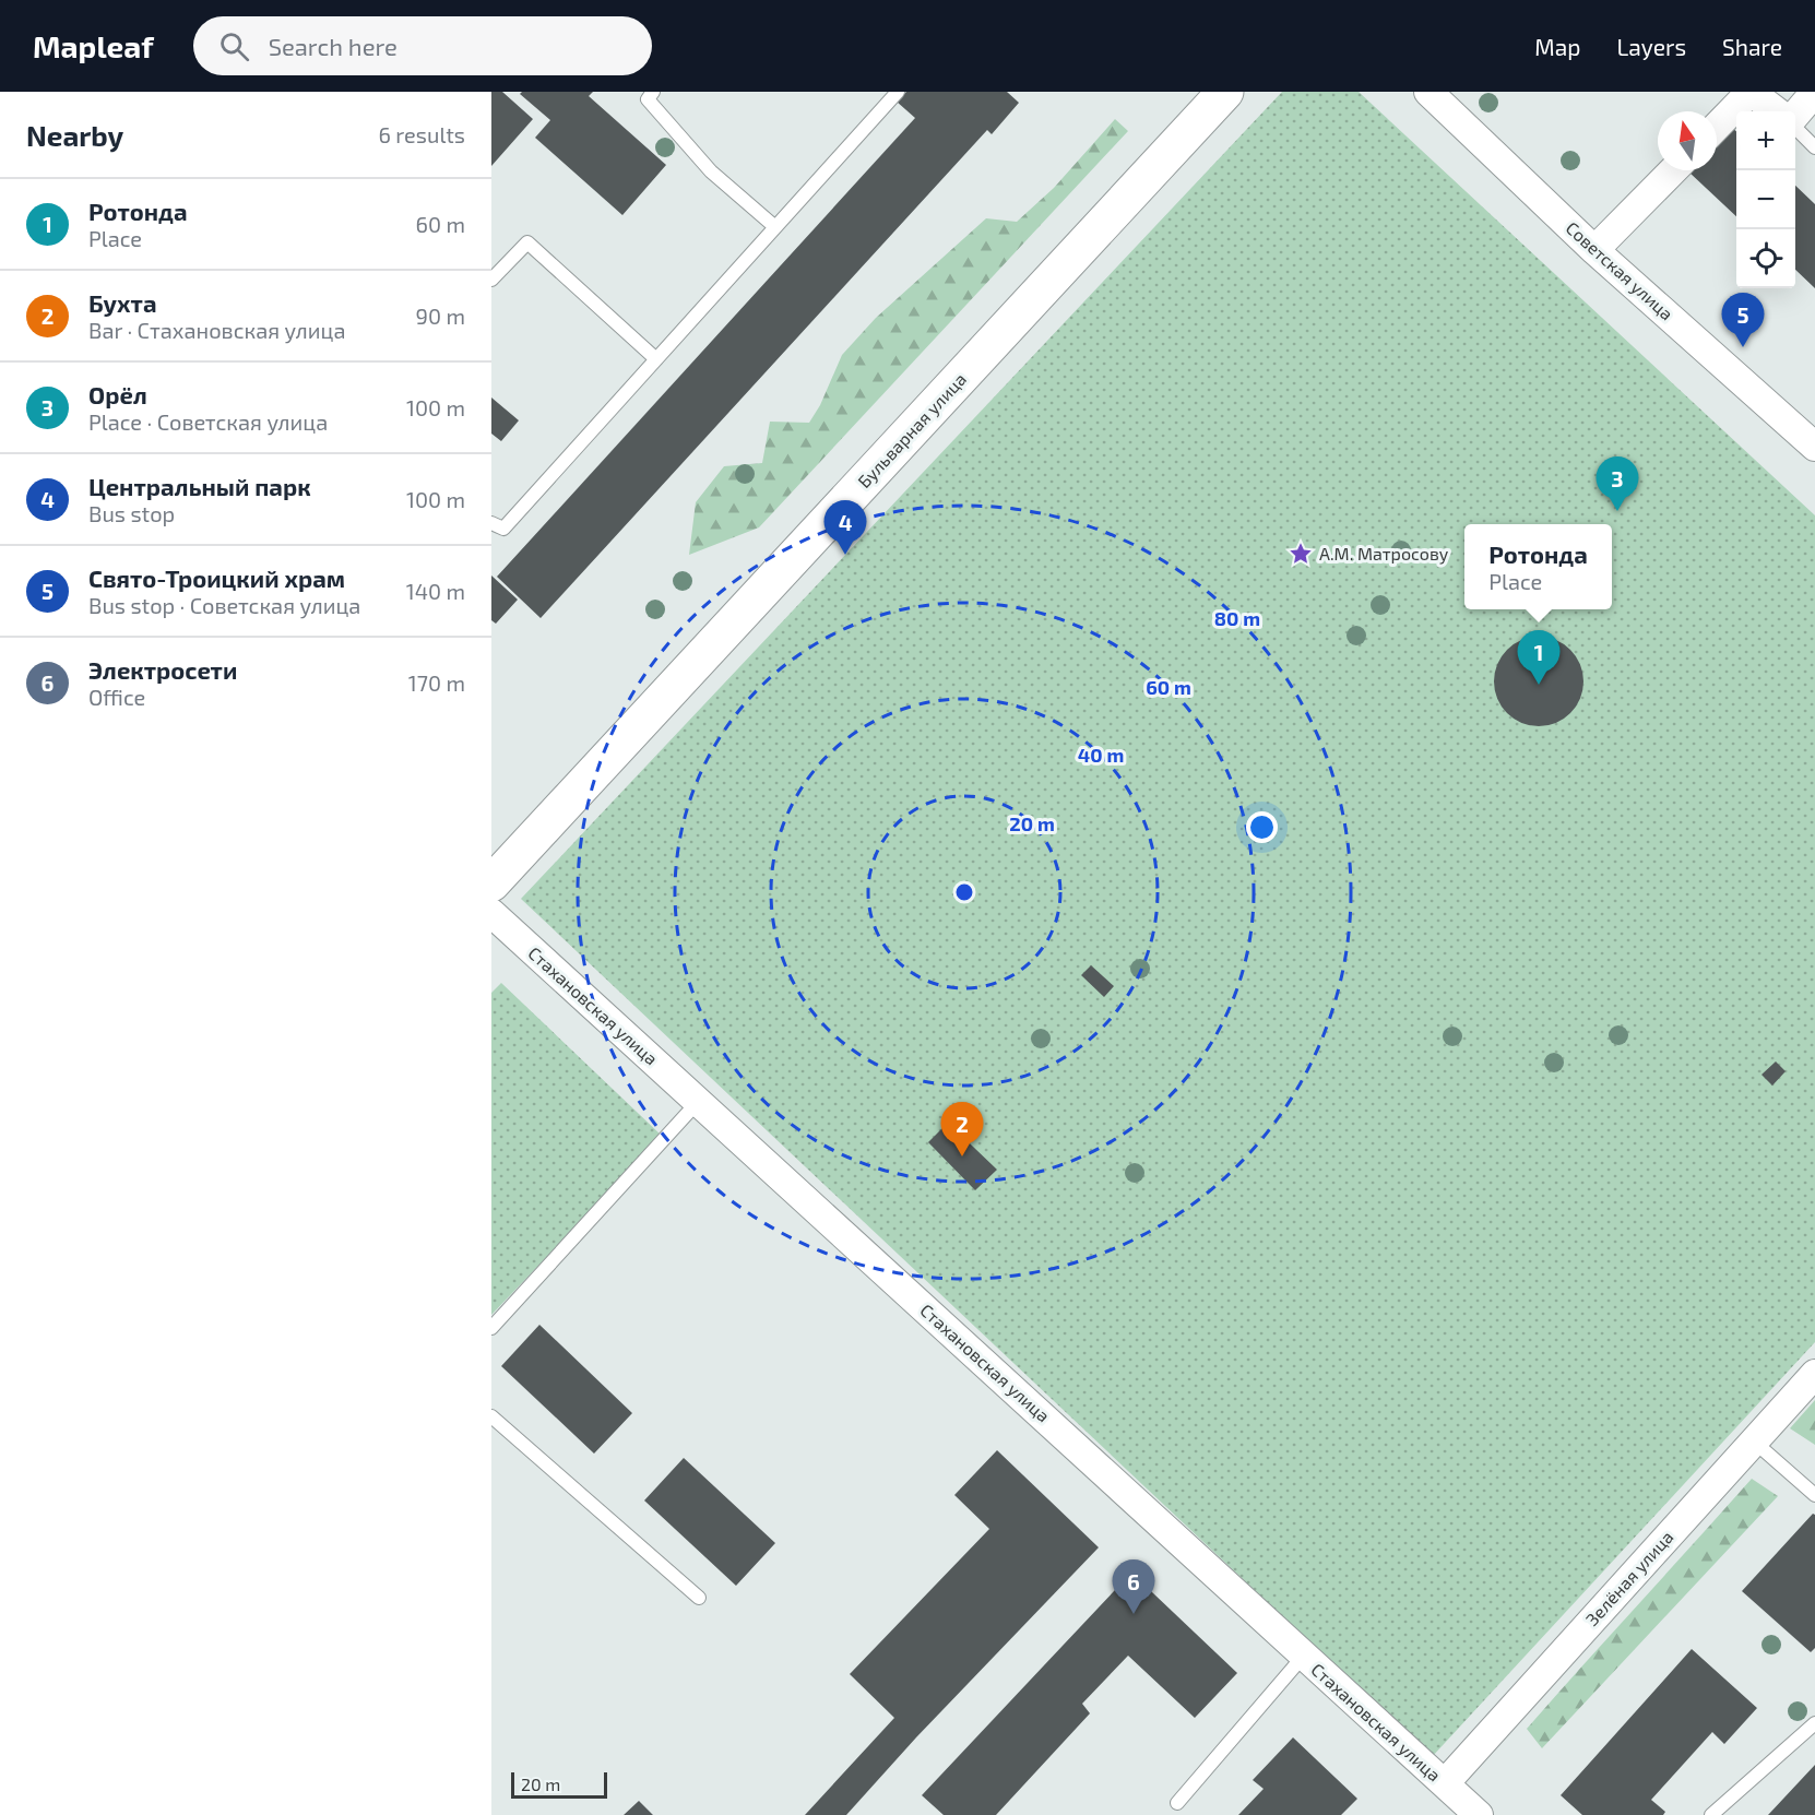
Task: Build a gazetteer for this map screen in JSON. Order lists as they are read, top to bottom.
{
  "streets": {
    "main road": ["Бульварная улица"],
    "street": ["Советская улица", "Стахановская улица", "Зелёная улица"]
  },
  "crossings": [
    ["Стахановская улица", "Зелёная улица"]
  ],
  "places": {
    "place": ["А.М. Матросову"]
  },
  "scale_bar": "20 m",
  "north": "top",
  "page": {
    "header": "Mapleaf",
    "search": "Search here",
    "nav": ["Map", "Layers", "Share"],
    "heading": ["Nearby", "6 results"],
    "map_buttons": ["+", "−"],
    "list": [
      {
        "mark": "1",
        "name": "Ротонда",
        "note": "Place",
        "value": "60 m"
      },
      {
        "mark": "2",
        "name": "Бухта",
        "note": "Bar · Стахановская улица",
        "value": "90 m"
      },
      {
        "mark": "3",
        "name": "Орёл",
        "note": "Place · Советская улица",
        "value": "100 m"
      },
      {
        "mark": "4",
        "name": "Центральный парк",
        "note": "Bus stop",
        "value": "100 m"
      },
      {
        "mark": "5",
        "name": "Свято-Троицкий храм",
        "note": "Bus stop · Советская улица",
        "value": "140 m"
      },
      {
        "mark": "6",
        "name": "Электросети",
        "note": "Office",
        "value": "170 m"
      }
    ],
    "pins": [
      "5",
      "3",
      "4",
      "1",
      "2",
      "6"
    ],
    "popup": ["Ротонда", "Place"],
    "scale": "20 m"
  },
  "rings": [
    "80 m",
    "60 m",
    "40 m",
    "20 m"
  ]
}
